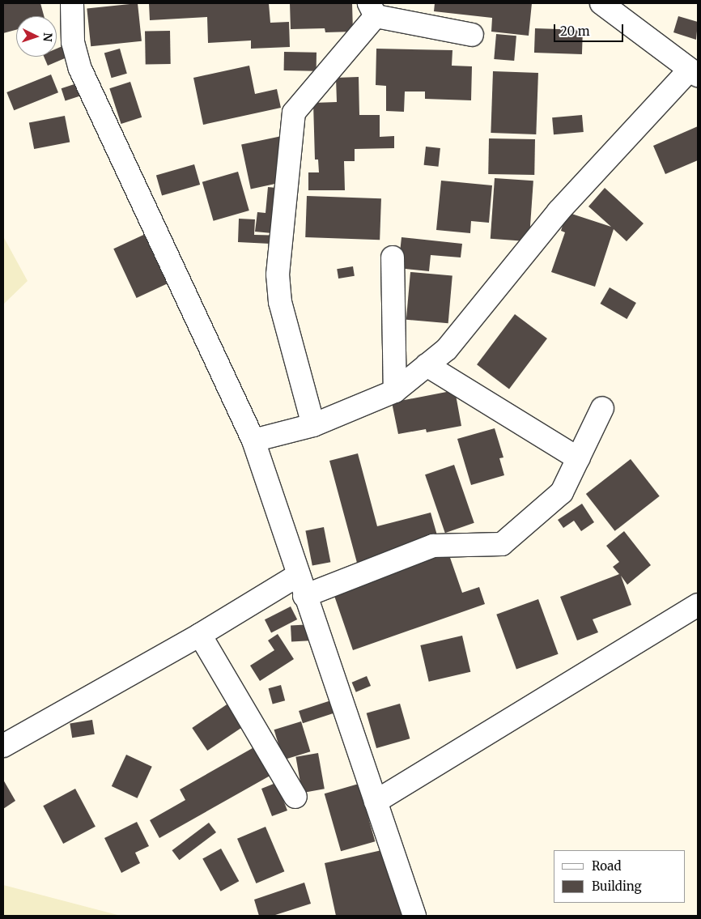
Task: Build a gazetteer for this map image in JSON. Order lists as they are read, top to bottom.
{
  "legend": ["Road", "Building"],
  "scale_bar": "20 m",
  "north": "right"
}
